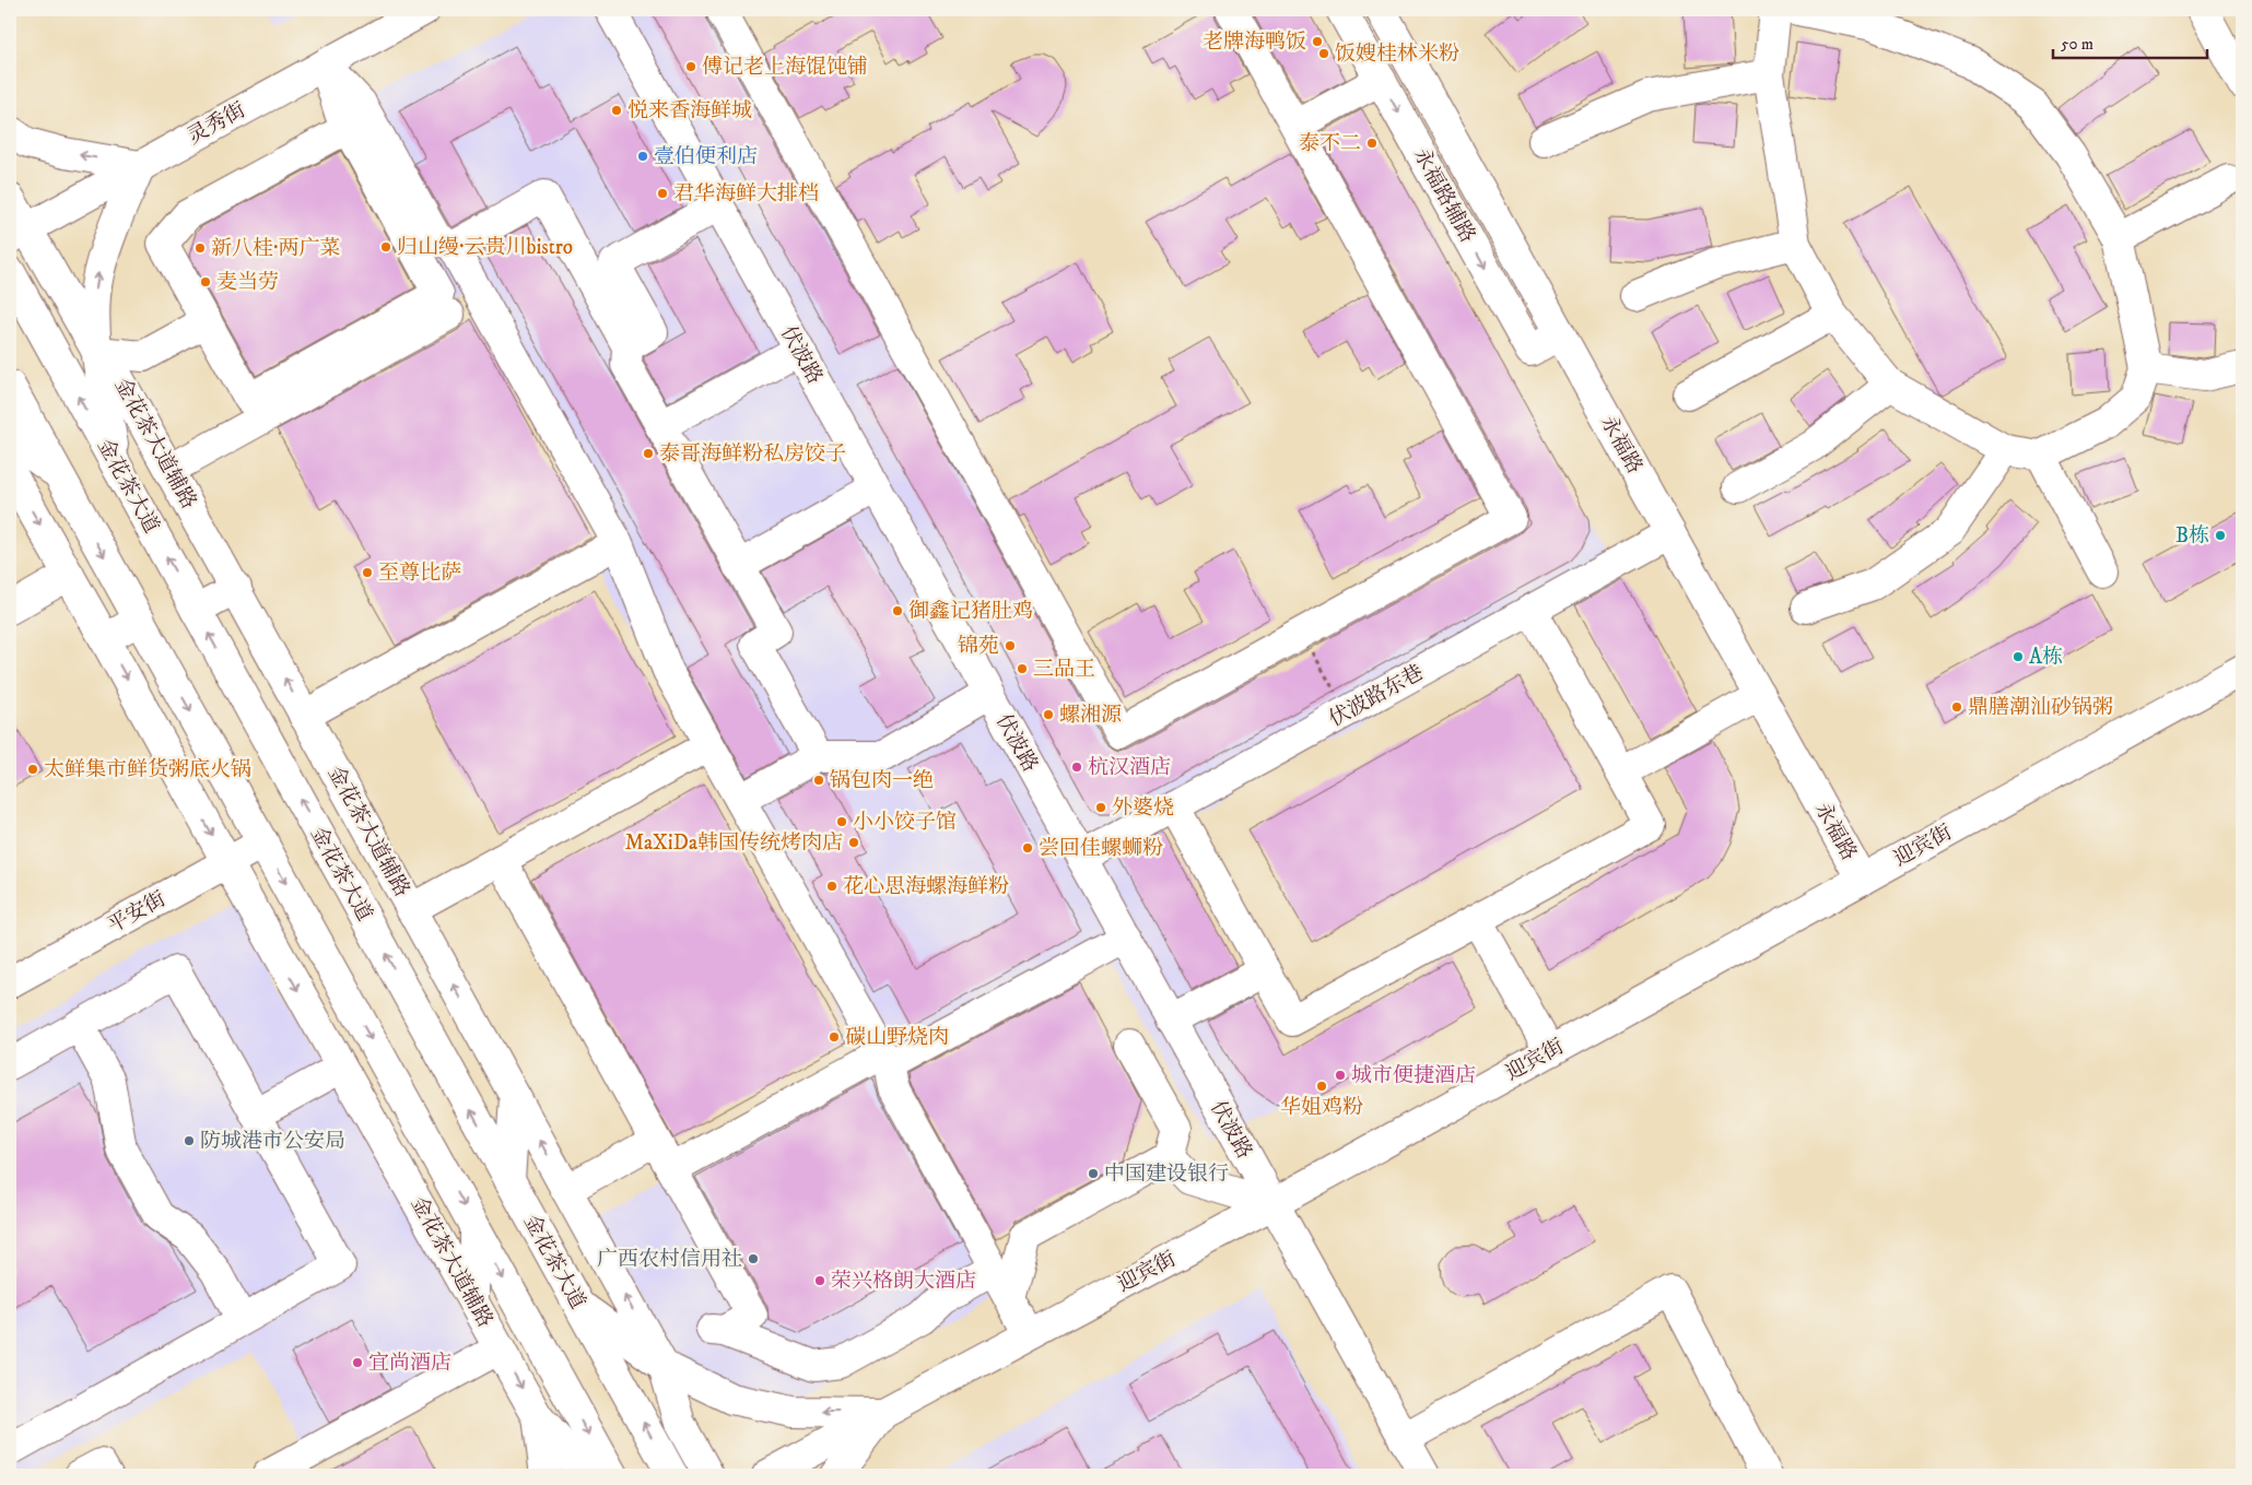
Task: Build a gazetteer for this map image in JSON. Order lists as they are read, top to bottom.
{
  "streets": {
    "street": [
      "灵秀街",
      "永福路辅路",
      "伏波路",
      "金花茶大道辅路",
      "永福路",
      "金花茶大道",
      "伏波路东巷",
      "迎宾街",
      "平安街"
    ]
  },
  "crossings": [
    ["灵秀街", "金花茶大道辅路"],
    ["永福路辅路", "永福路"],
    ["伏波路", "伏波路东巷"],
    ["伏波路", "迎宾街"],
    ["金花茶大道辅路", "平安街"],
    ["永福路", "伏波路东巷"],
    ["永福路", "迎宾街"]
  ],
  "one_way": ["永福路辅路"],
  "places": [
    "老牌海鸭饭",
    "饭嫂桂林米粉",
    "傅记老上海馄饨铺",
    "悦来香海鲜城",
    "泰不二",
    "壹伯便利店",
    "君华海鲜大排档",
    "归山缦·云贵川bistro",
    "新八桂·两广菜",
    "麦当劳",
    "泰哥海鲜粉私房饺子",
    "B栋",
    "至尊比萨",
    "御鑫记猪肚鸡",
    "锦苑",
    "A栋",
    "三品王",
    "鼎膳潮汕砂锅粥",
    "螺湘源",
    "杭汉酒店",
    "太鲜集市鲜货粥底火锅",
    "锅包肉一绝",
    "外婆烧",
    "小小饺子馆",
    "MaXiDa韩国传统烤肉店",
    "尝回佳螺蛳粉",
    "花心思海螺海鲜粉",
    "碳山野烧肉",
    "城市便捷酒店",
    "华姐鸡粉",
    "防城港市公安局",
    "中国建设银行",
    "广西农村信用社",
    "荣兴格朗大酒店",
    "宜尚酒店"
  ],
  "scale_bar": "50 m"
}
